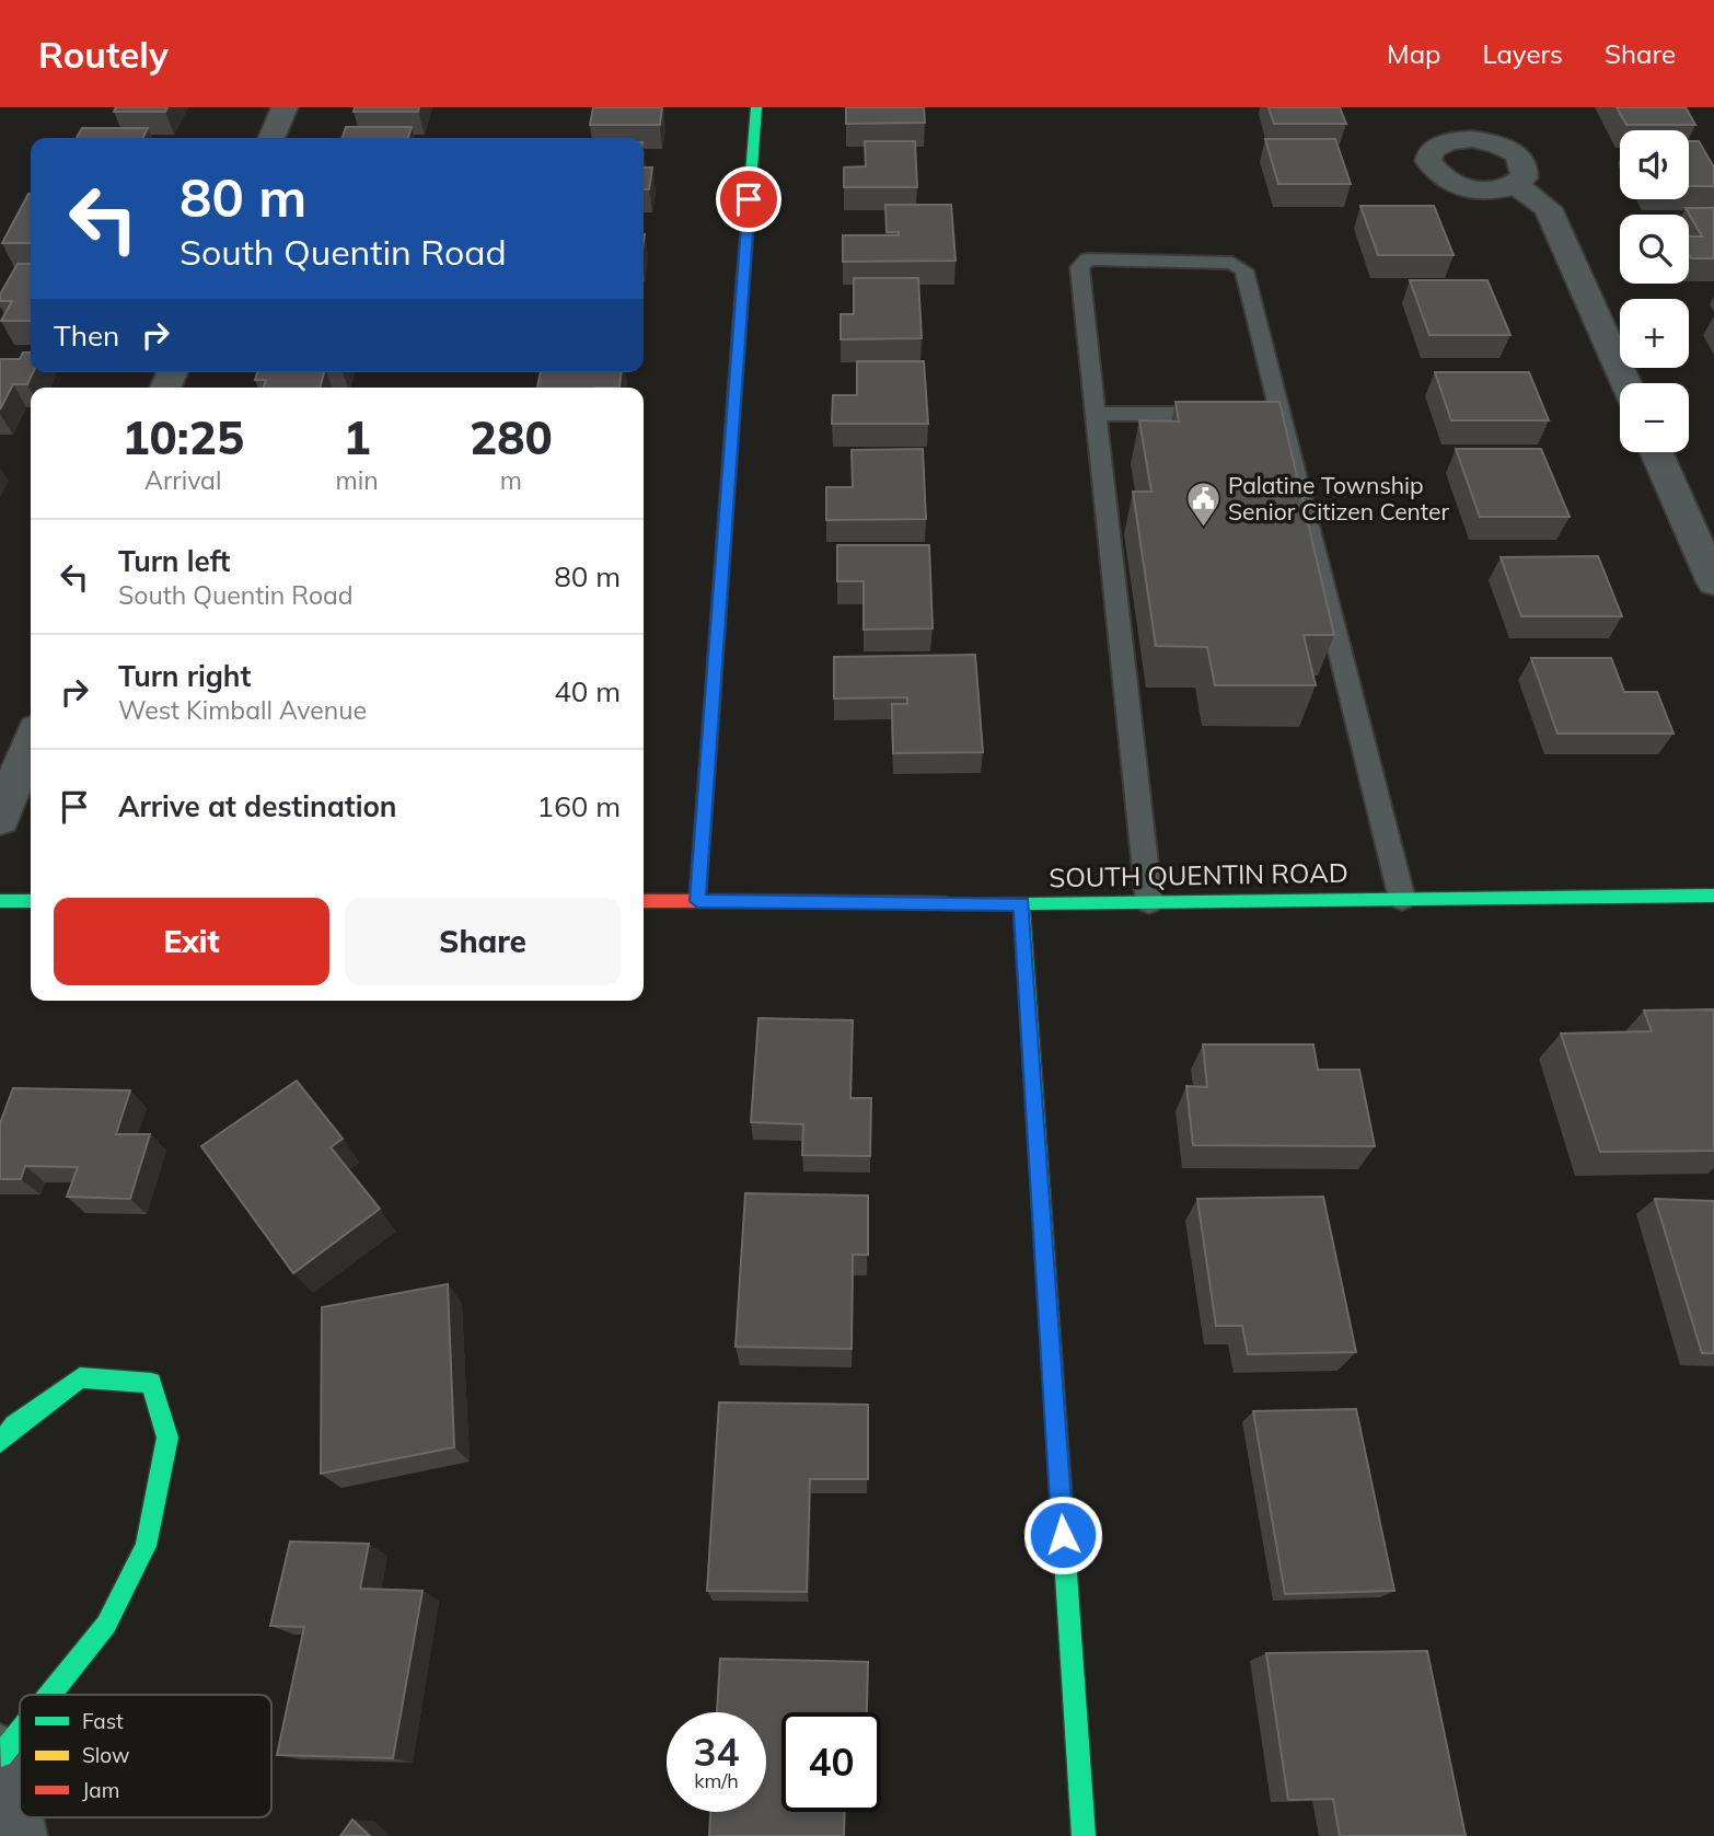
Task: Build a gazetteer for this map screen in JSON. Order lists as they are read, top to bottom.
{
  "streets": {
    "street": ["SOUTH QUENTIN ROAD"]
  },
  "places": {
    "public building": ["Palatine Township Senior Citizen Center"]
  },
  "legend": ["Fast", "Slow", "Jam"],
  "page": {
    "header": "Routely",
    "nav": ["Map", "Layers", "Share"],
    "map_buttons": ["+", "−"],
    "turn": ["80 m", "South Quentin Road"],
    "then": "Then",
    "eta": [
      "10:25",
      "Arrival",
      "1",
      "min",
      "280",
      "m"
    ],
    "list": [
      {
        "name": "Turn left",
        "note": "South Quentin Road",
        "value": "80 m"
      },
      {
        "name": "Turn right",
        "note": "West Kimball Avenue",
        "value": "40 m"
      },
      {
        "name": "Arrive at destination",
        "value": "160 m"
      }
    ],
    "buttons": ["Exit", "Share"],
    "speed": "34 km/h",
    "limit": "40"
  }
}
